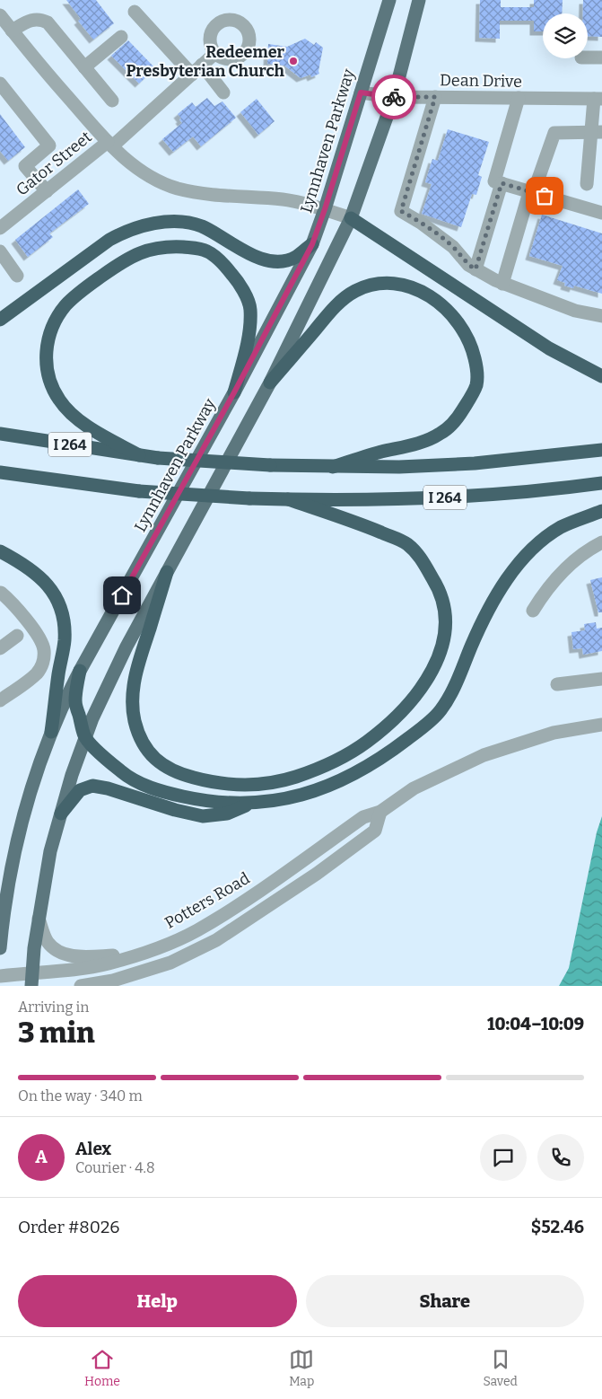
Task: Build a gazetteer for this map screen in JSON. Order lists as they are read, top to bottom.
{
  "streets": {
    "highway": ["I 264"],
    "main road": ["Lynnhaven Parkway"],
    "street": ["Dean Drive", "Gator Street", "Potters Road"]
  },
  "crossings": [
    ["Dean Drive", "Lynnhaven Parkway"]
  ],
  "places": ["Redeemer Presbyterian Church"],
  "page": {
    "heading": ["3 min", "Arriving in", "10:04–10:09"],
    "panel": [
      "Alex",
      "Courier · 4.8",
      "Order #8026",
      "$52.46"
    ],
    "bar": "On the way · 340 m",
    "round": "A",
    "buttons": ["Help", "Share"],
    "tabs": ["Home", "Map", "Saved"]
  }
}
